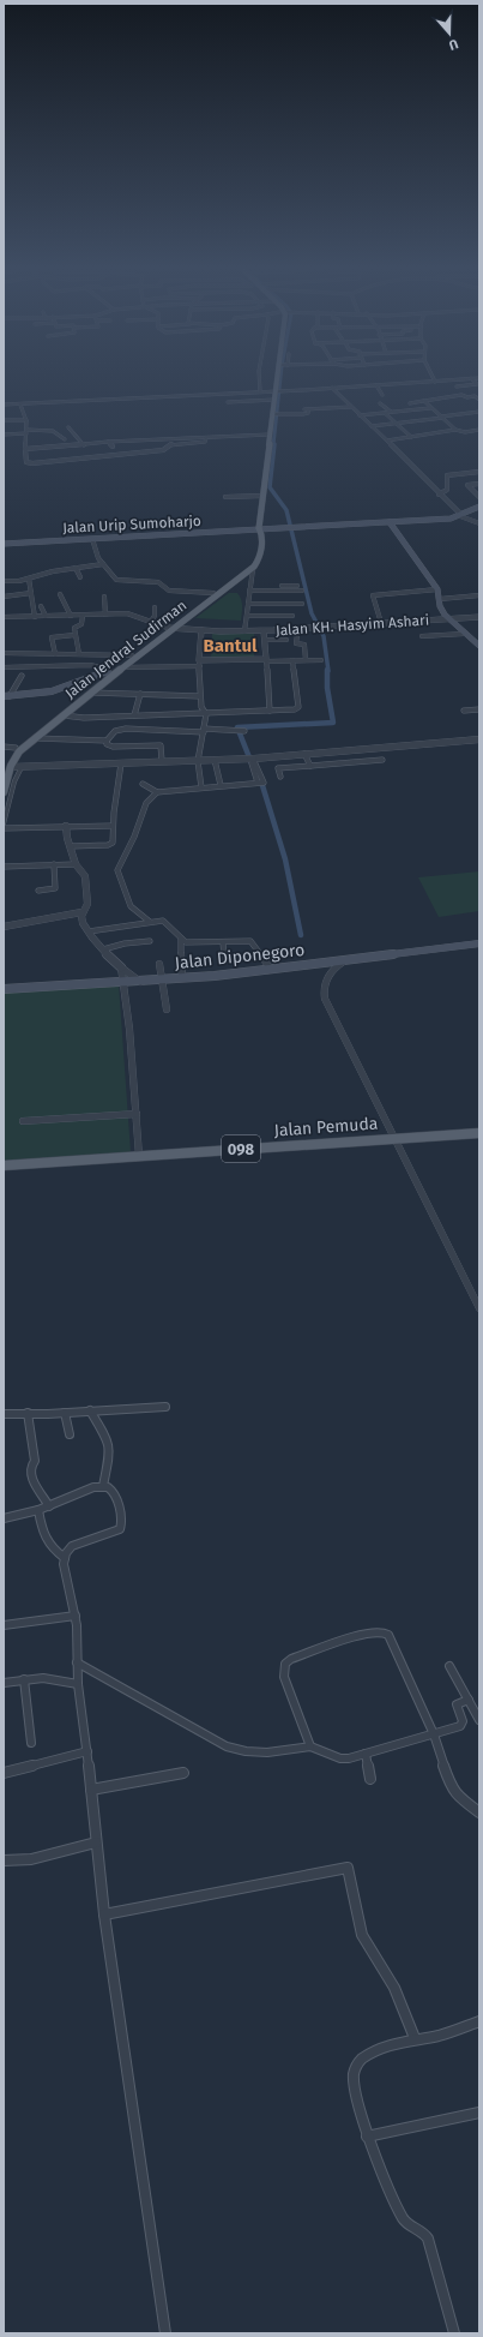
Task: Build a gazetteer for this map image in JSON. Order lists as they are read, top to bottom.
{
  "streets": {
    "main road": [
      "Jalan Urip Sumoharjo",
      "Jalan Jendral Sudirman",
      "Jalan Diponegoro",
      "Jalan Pemuda",
      "098"
    ],
    "street": ["Jalan KH. Hasyim Ashari"]
  },
  "crossings": [
    ["Jalan Urip Sumoharjo", "Jalan Jendral Sudirman"],
    ["Jalan KH. Hasyim Ashari", "Jalan Jendral Sudirman"]
  ],
  "districts": ["Bantul"],
  "north": "bottom"
}
